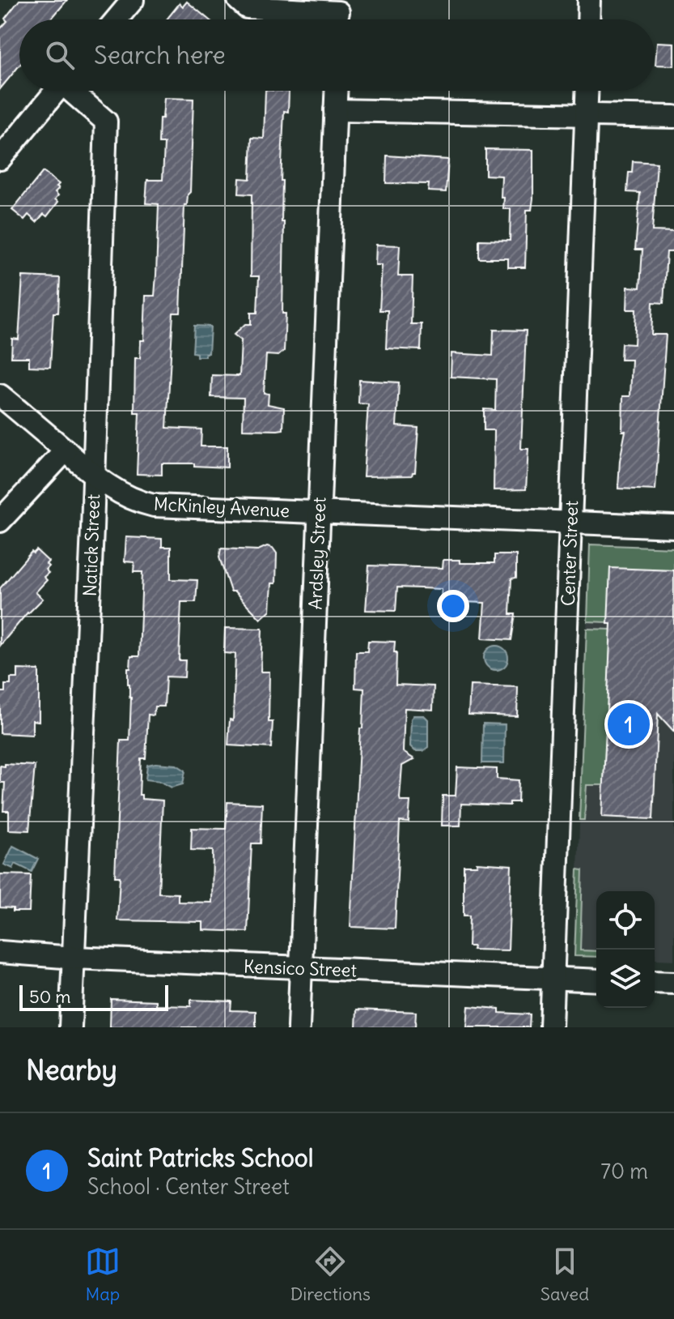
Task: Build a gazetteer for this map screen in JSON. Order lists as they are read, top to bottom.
{
  "streets": {
    "street": [
      "McKinley Avenue",
      "Natick Street",
      "Ardsley Street",
      "Center Street",
      "Kensico Street"
    ]
  },
  "crossings": [
    ["McKinley Avenue", "Natick Street"],
    ["McKinley Avenue", "Ardsley Street"],
    ["McKinley Avenue", "Center Street"],
    ["Natick Street", "Kensico Street"],
    ["Ardsley Street", "Kensico Street"],
    ["Center Street", "Kensico Street"]
  ],
  "scale_bar": "50 m",
  "page": {
    "search": "Search here",
    "pins": "1",
    "scale": "50 m",
    "heading": "Nearby",
    "list": [
      {
        "mark": "1",
        "name": "Saint Patricks School",
        "note": "School · Center Street",
        "value": "70 m"
      }
    ],
    "nav": ["Map", "Directions", "Saved"]
  }
}
